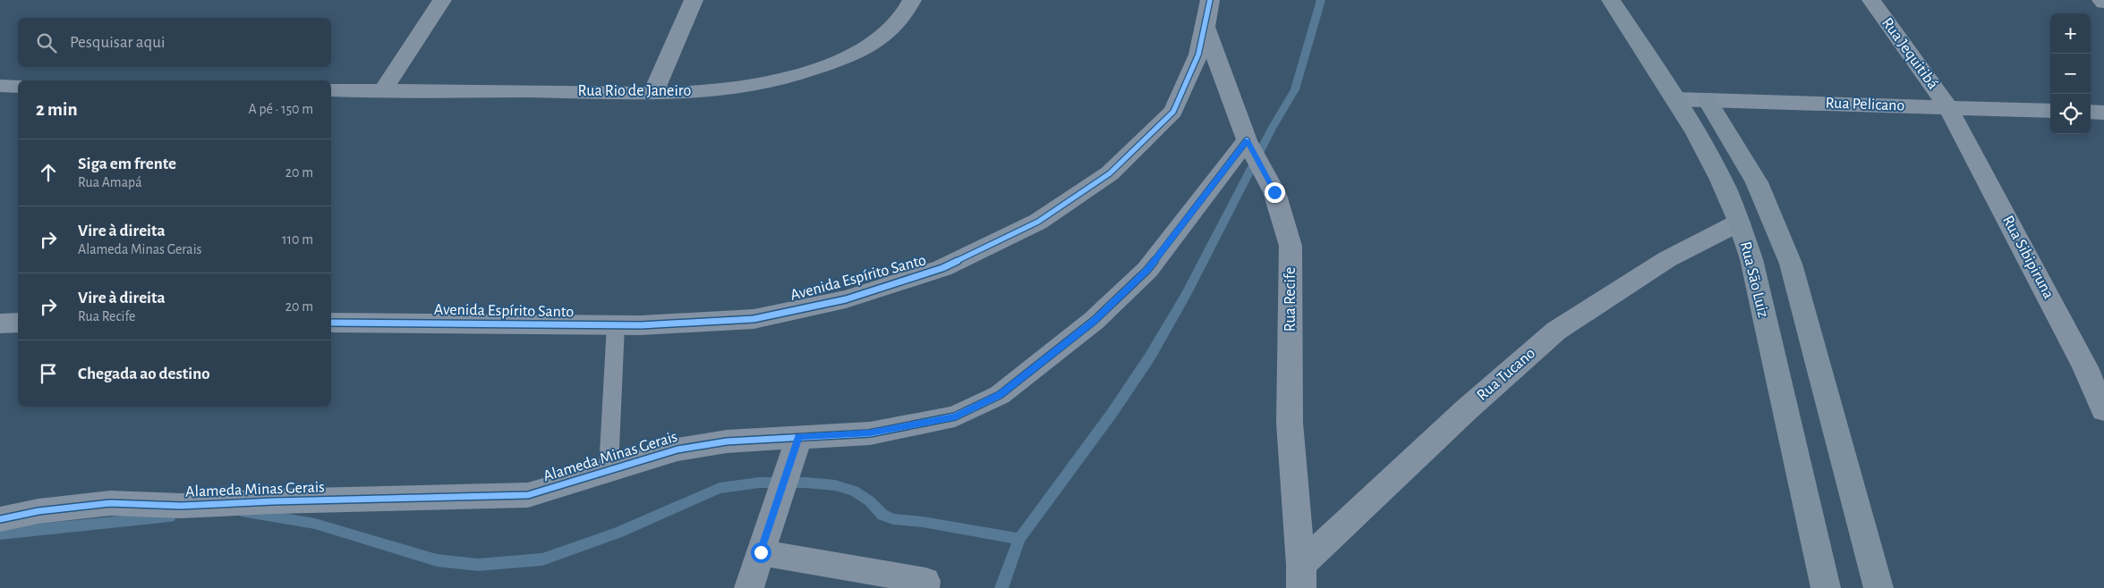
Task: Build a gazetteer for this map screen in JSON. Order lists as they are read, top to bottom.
{
  "streets": {
    "street": [
      "Rua Jequitibá",
      "Rua Rio de Janeiro",
      "Rua Pelicano",
      "Rua Sibipiruna",
      "Avenida Espírito Santo",
      "Rua São Luiz",
      "Rua Recife",
      "Rua Tucano",
      "Alameda Minas Gerais"
    ]
  },
  "crossings": [
    ["Rua Jequitibá", "Rua Pelicano"],
    ["Rua Jequitibá", "Rua Sibipiruna"],
    ["Rua Pelicano", "Rua Sibipiruna"],
    ["Rua Pelicano", "Rua São Luiz"],
    ["Avenida Espírito Santo", "Rua Recife"],
    ["Rua São Luiz", "Rua Tucano"],
    ["Rua Recife", "Rua Tucano"],
    ["Rua Recife", "Alameda Minas Gerais"]
  ],
  "page": {
    "map_buttons": ["+", "−"],
    "search": "Pesquisar aqui",
    "heading": ["2 min", "A pé · 150 m"],
    "list": [
      ["Siga em frente", "Rua Amapá", "20 m"],
      ["Vire à direita", "Alameda Minas Gerais", "110 m"],
      ["Vire à direita", "Rua Recife", "20 m"],
      "Chegada ao destino"
    ]
  }
}
